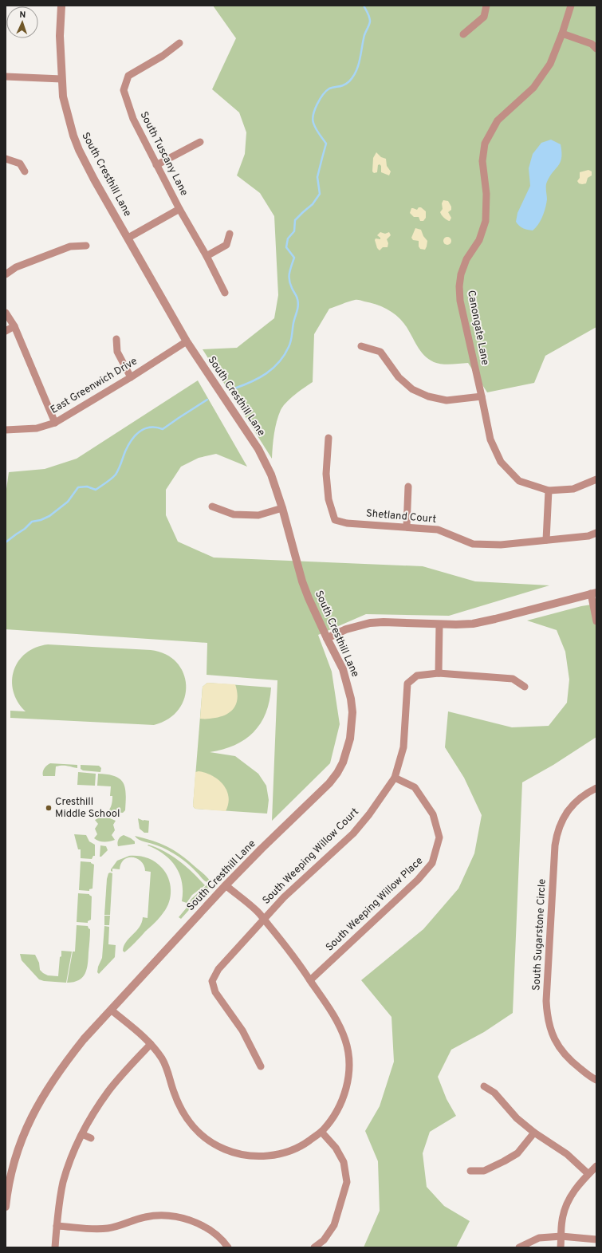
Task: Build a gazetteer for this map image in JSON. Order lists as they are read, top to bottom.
{
  "streets": {
    "street": [
      "South Tuscany Lane",
      "South Cresthill Lane",
      "Canongate Lane",
      "East Greenwich Drive",
      "Shetland Court",
      "South Weeping Willow Court",
      "South Weeping Willow Place",
      "South Sugarstone Circle"
    ]
  },
  "crossings": [
    ["South Cresthill Lane", "East Greenwich Drive"],
    ["South Weeping Willow Court", "South Weeping Willow Place"]
  ],
  "places": ["Cresthill Middle School"],
  "north": "top"
}
